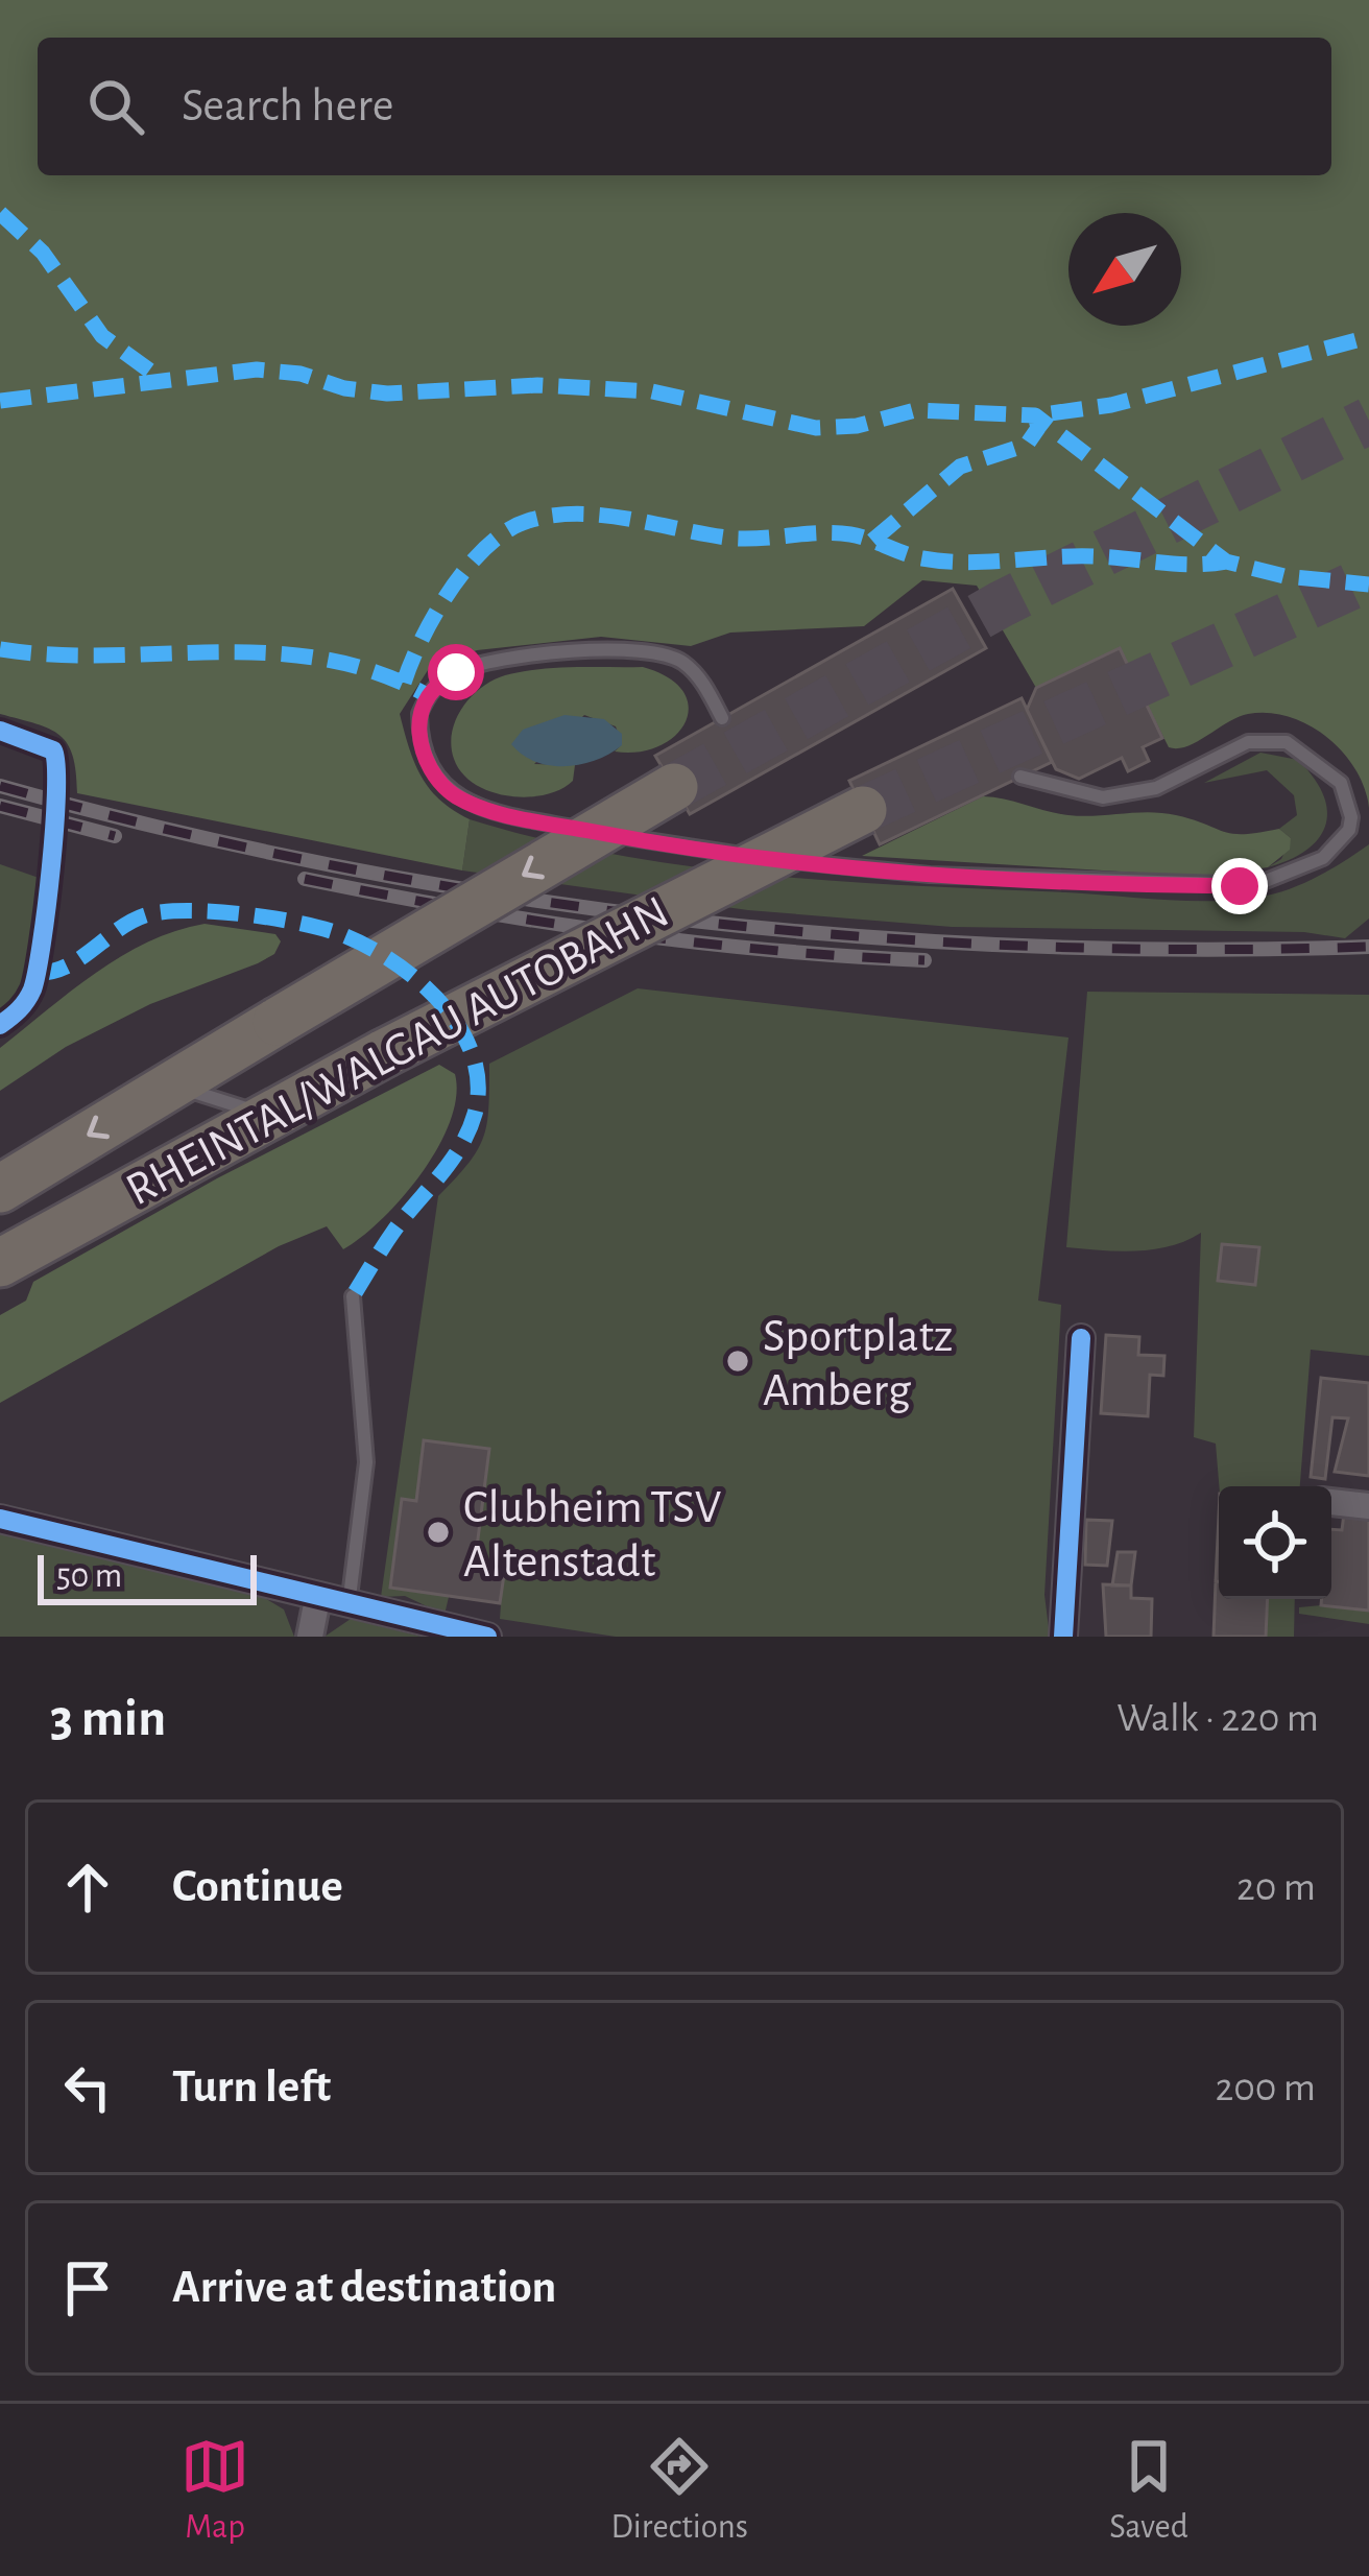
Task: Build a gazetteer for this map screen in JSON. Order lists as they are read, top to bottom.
{
  "streets": {
    "highway": ["RHEINTAL/WALGAU AUTOBAHN"]
  },
  "places": ["Sportplatz Amberg", "Clubheim TSV Altenstadt"],
  "scale_bar": "50 m",
  "north": "bottom left",
  "page": {
    "search": "Search here",
    "scale": "50 m",
    "heading": ["3 min", "Walk · 220 m"],
    "list": [
      ["Continue", "20 m"],
      ["Turn left", "200 m"],
      "Arrive at destination"
    ],
    "nav": ["Map", "Directions", "Saved"]
  }
}
